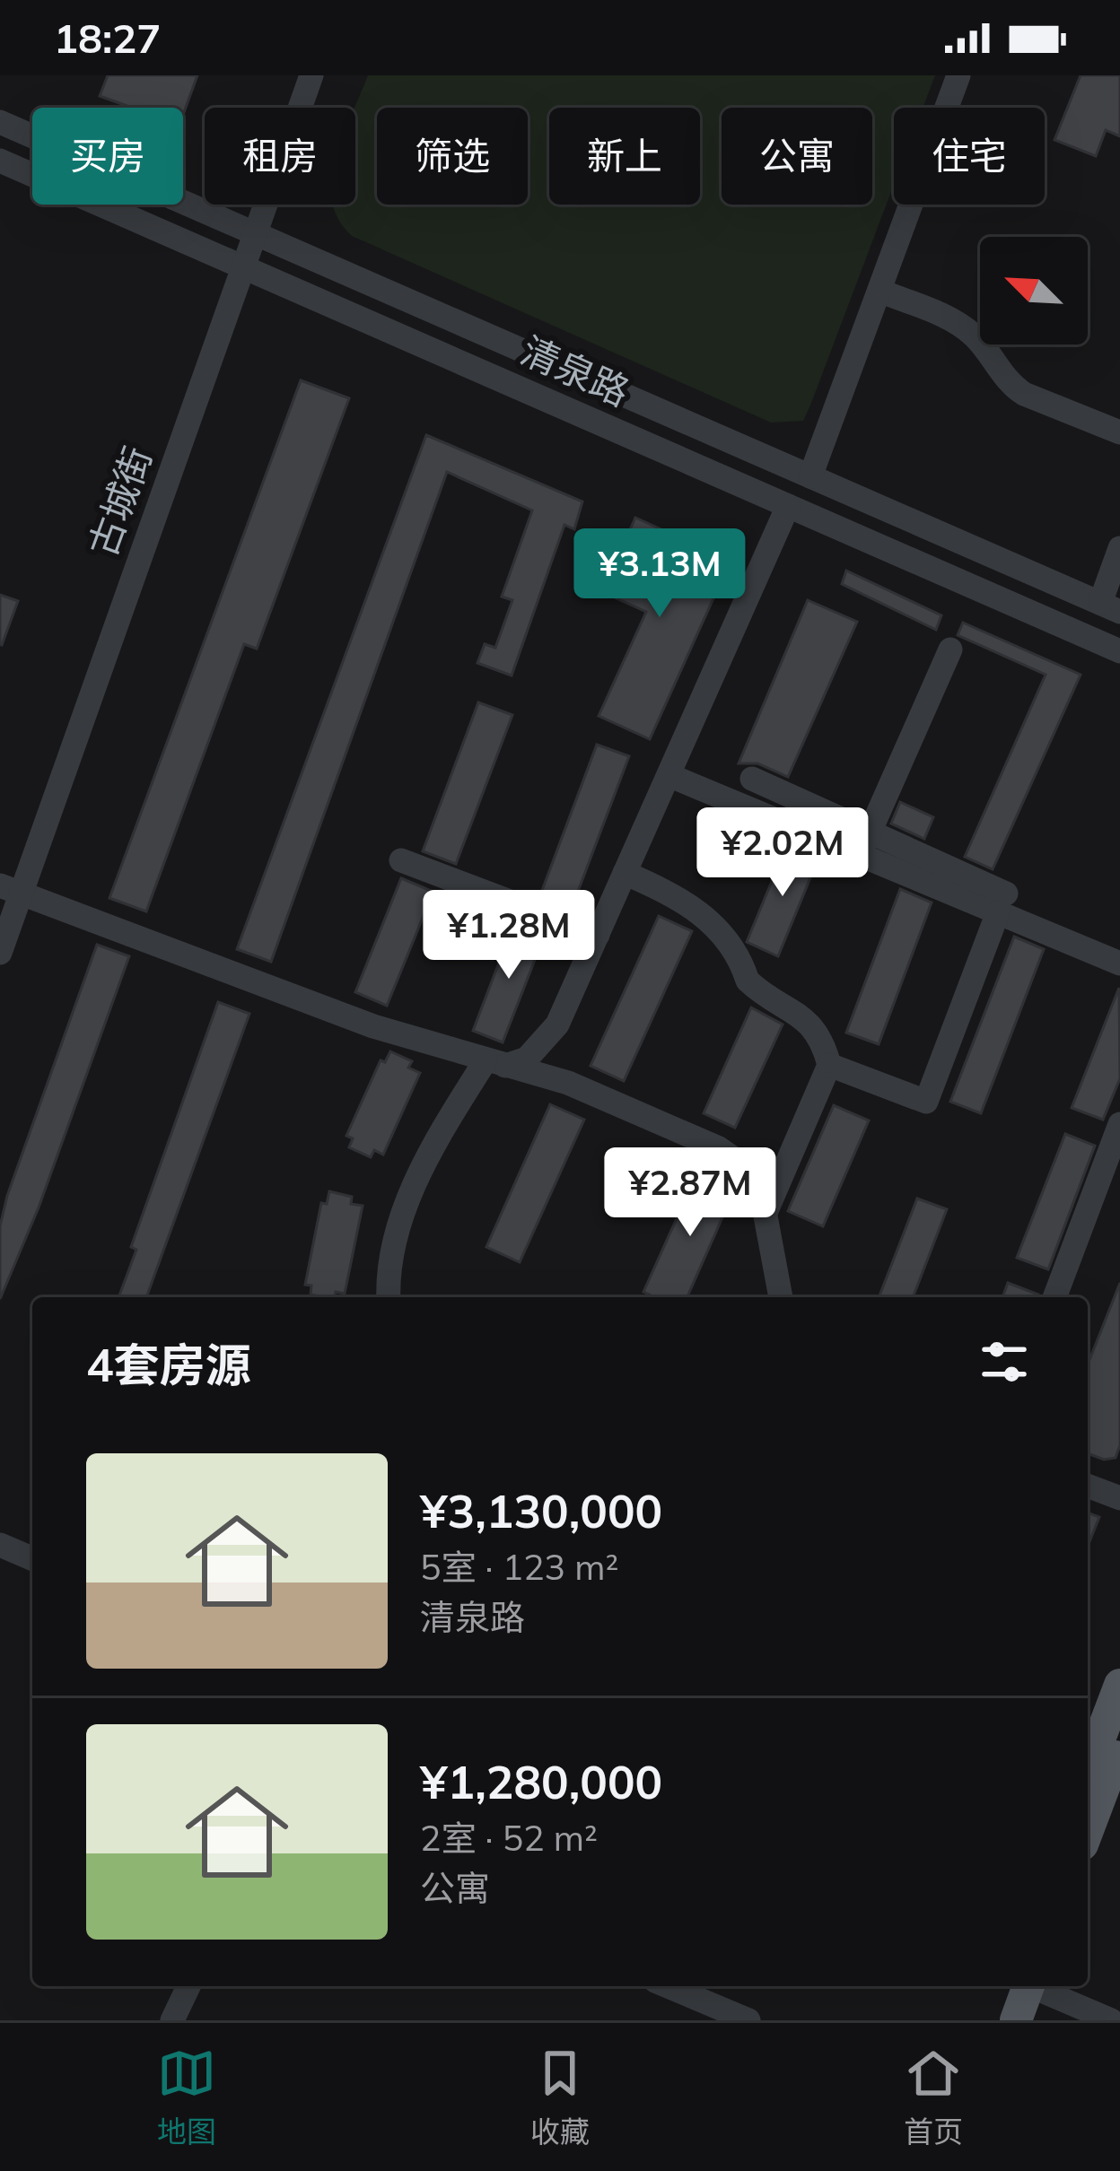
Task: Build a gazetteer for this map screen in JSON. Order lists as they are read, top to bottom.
{
  "streets": {
    "street": ["清泉路", "古城街"]
  },
  "crossings": [
    ["清泉路", "古城街"]
  ],
  "north": "top left",
  "page": {
    "status": "18:27",
    "chip": [
      "买房",
      "租房",
      "筛选",
      "新上",
      "公寓",
      "住宅"
    ],
    "price": [
      "¥3.13M",
      "¥2.02M",
      "¥1.28M",
      "¥2.87M"
    ],
    "heading": "4套房源",
    "list": [
      {
        "name": "¥3,130,000",
        "note": "5室 · 123 m² · 清泉路"
      },
      {
        "name": "¥1,280,000",
        "note": "2室 · 52 m² · 公寓"
      }
    ],
    "tabs": ["地图", "收藏", "首页"]
  }
}
